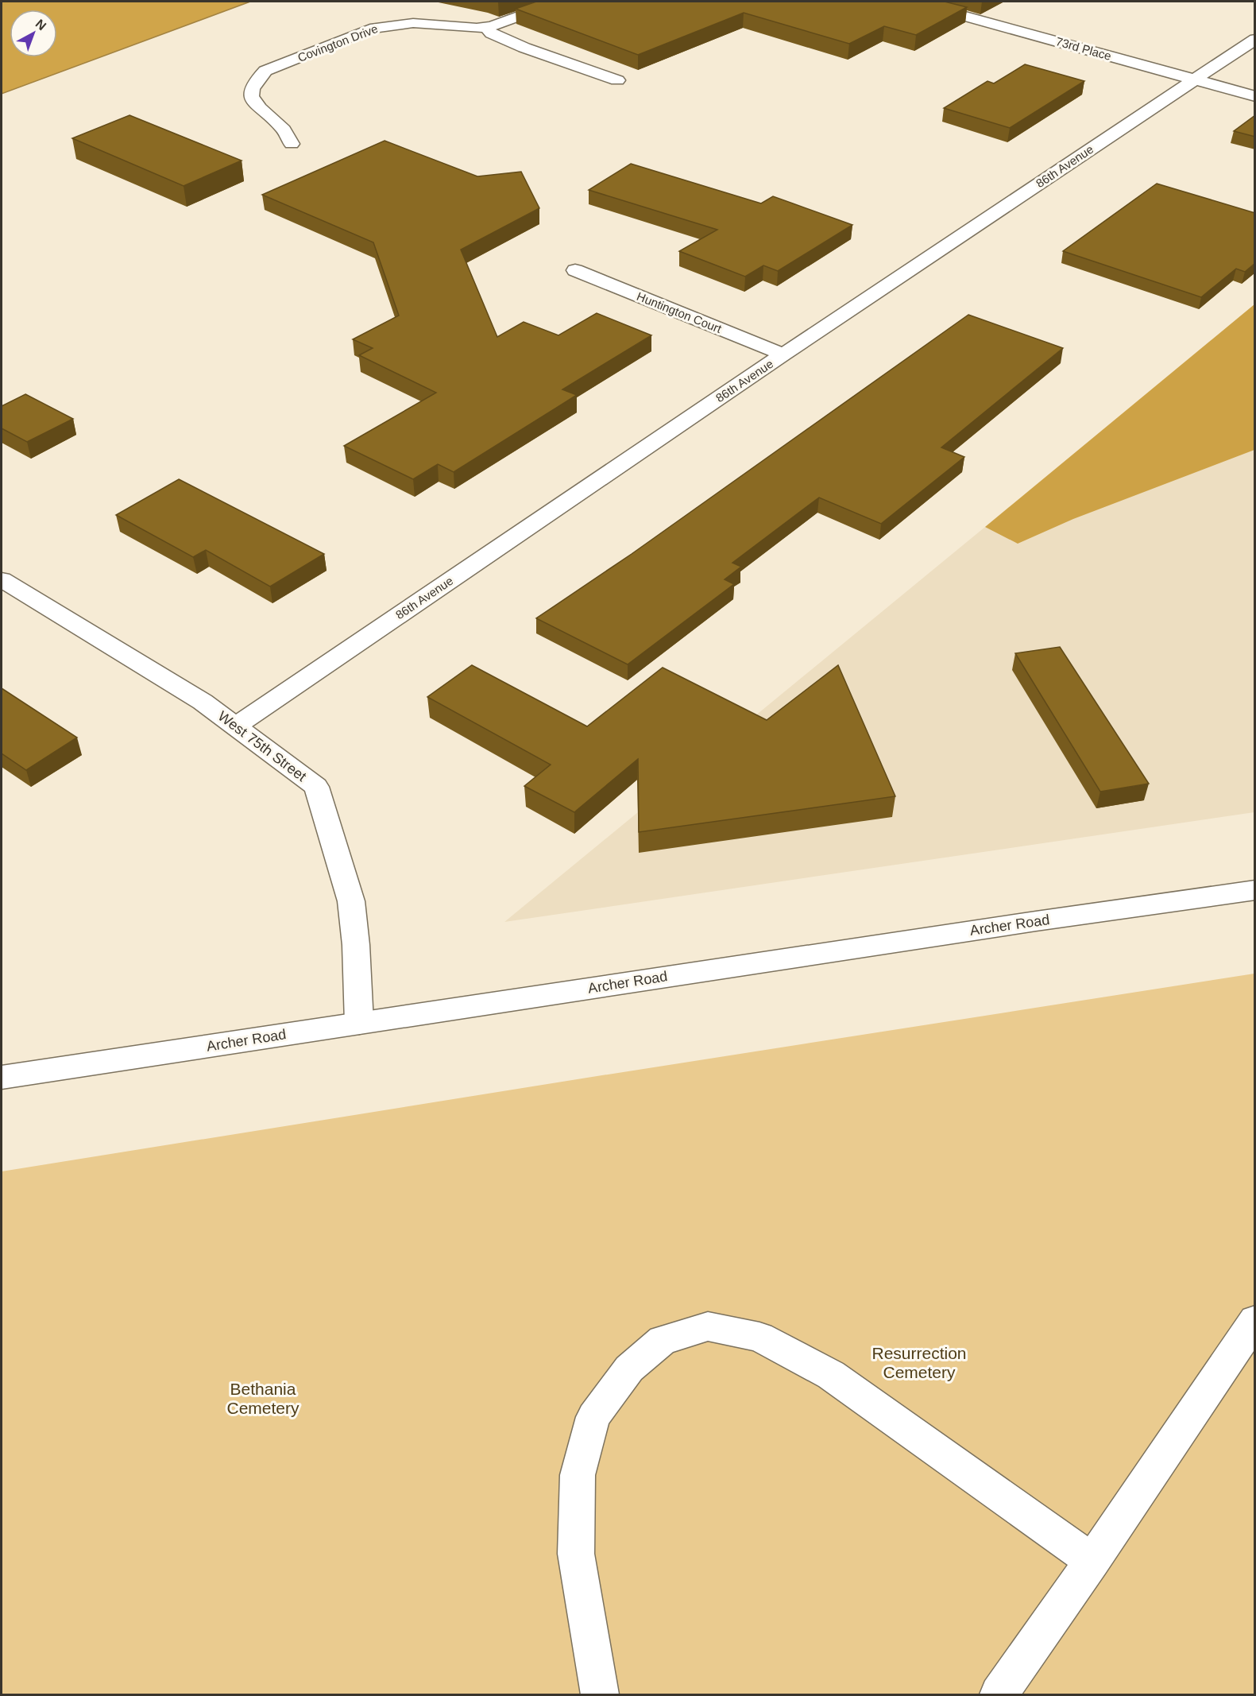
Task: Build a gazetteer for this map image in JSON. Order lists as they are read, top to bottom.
{
  "streets": {
    "street": [
      "Covington Drive",
      "73rd Place",
      "86th Avenue",
      "Huntington Court",
      "West 75th Street",
      "Archer Road"
    ]
  },
  "crossings": [
    ["73rd Place", "86th Avenue"],
    ["86th Avenue", "Huntington Court"],
    ["86th Avenue", "West 75th Street"],
    ["West 75th Street", "Archer Road"]
  ],
  "parks": ["Resurrection Cemetery", "Bethania Cemetery"],
  "north": "top right"
}
